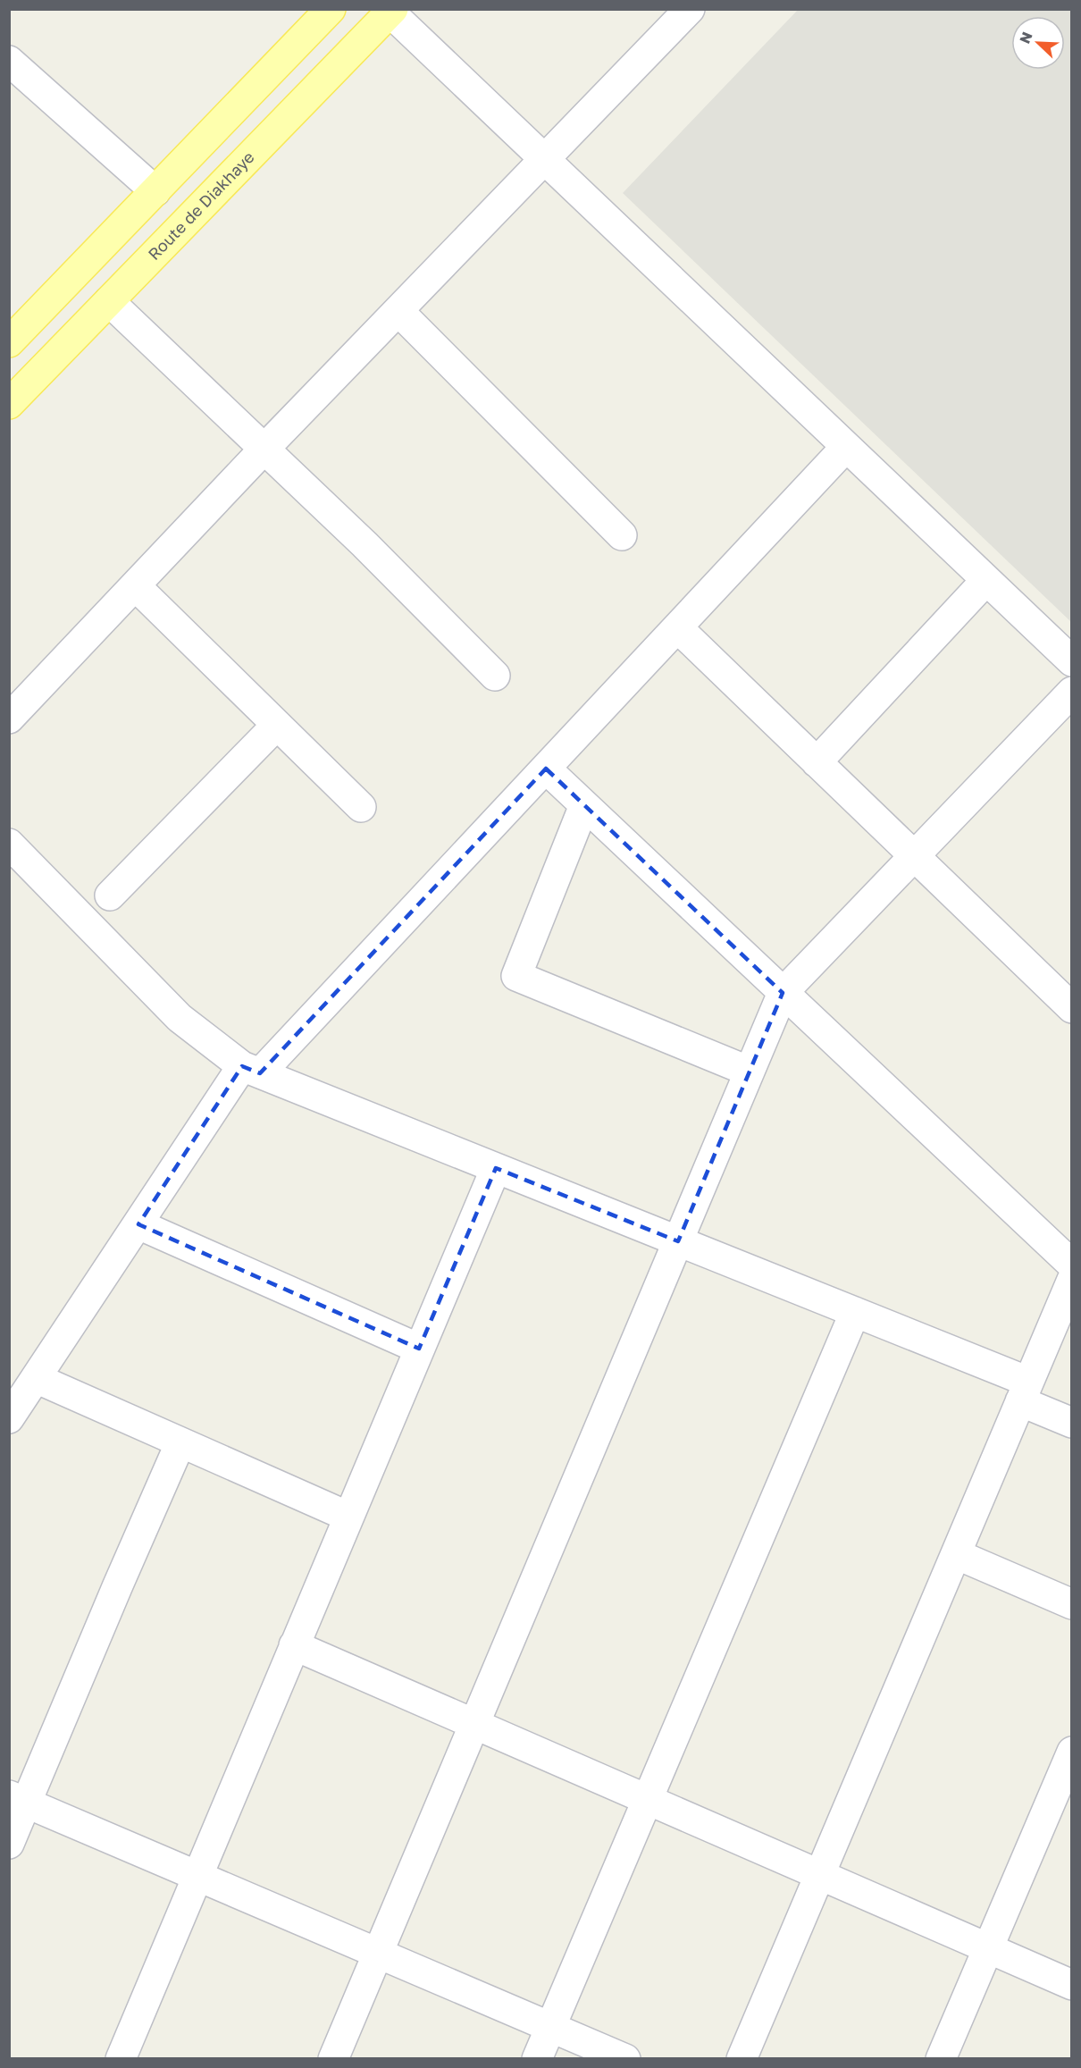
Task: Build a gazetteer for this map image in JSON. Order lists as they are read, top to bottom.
{
  "streets": {
    "main road": ["Route de Diakhaye"]
  },
  "north": "top left"
}
